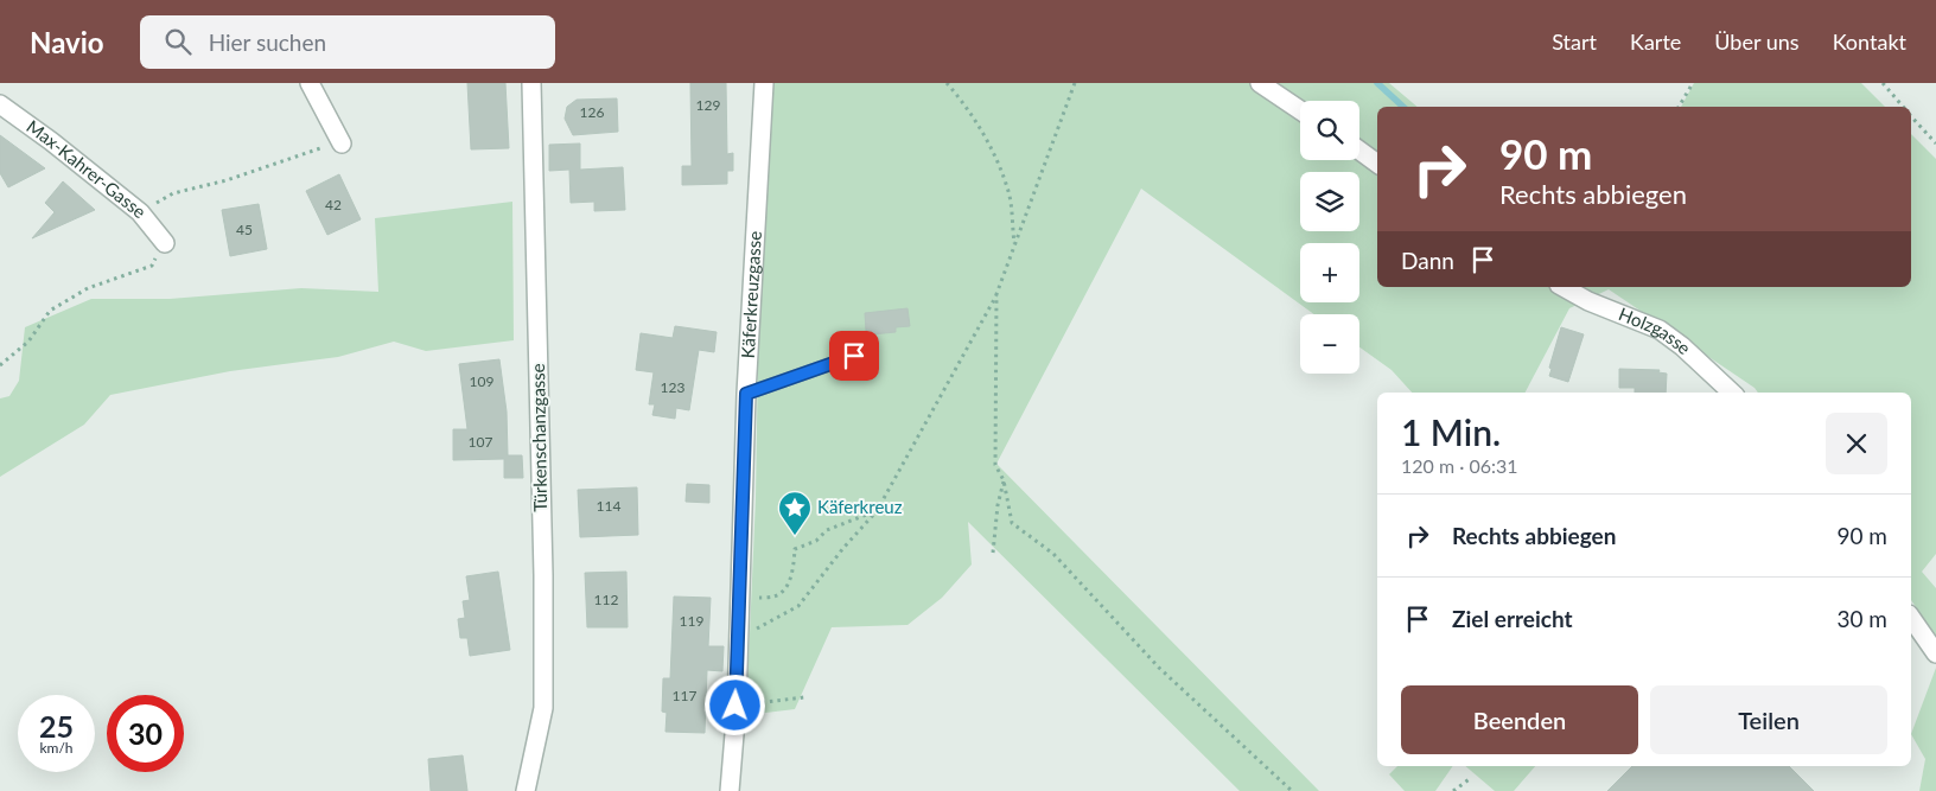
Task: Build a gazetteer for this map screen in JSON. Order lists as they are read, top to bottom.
{
  "streets": {
    "street": [
      "Max-Kahrer-Gasse",
      "Käferkreuzgasse",
      "Holzgasse",
      "Türkenschanzgasse"
    ]
  },
  "places": {
    "place": ["Käferkreuz"]
  },
  "house_numbers": [
    "129",
    "126",
    "42",
    "45",
    "109",
    "123",
    "107",
    "114",
    "112",
    "119",
    "117"
  ],
  "page": {
    "header": "Navio",
    "search": "Hier suchen",
    "nav": [
      "Start",
      "Karte",
      "Über uns",
      "Kontakt"
    ],
    "map_buttons": ["+", "−"],
    "turn": ["90 m", "Rechts abbiegen"],
    "then": "Dann",
    "heading": ["1 Min.", "120 m · 06:31"],
    "list": [
      {
        "name": "Rechts abbiegen",
        "value": "90 m"
      },
      {
        "name": "Ziel erreicht",
        "value": "30 m"
      }
    ],
    "buttons": ["Beenden", "Teilen"],
    "speed": "25 km/h",
    "limit": "30"
  }
}
